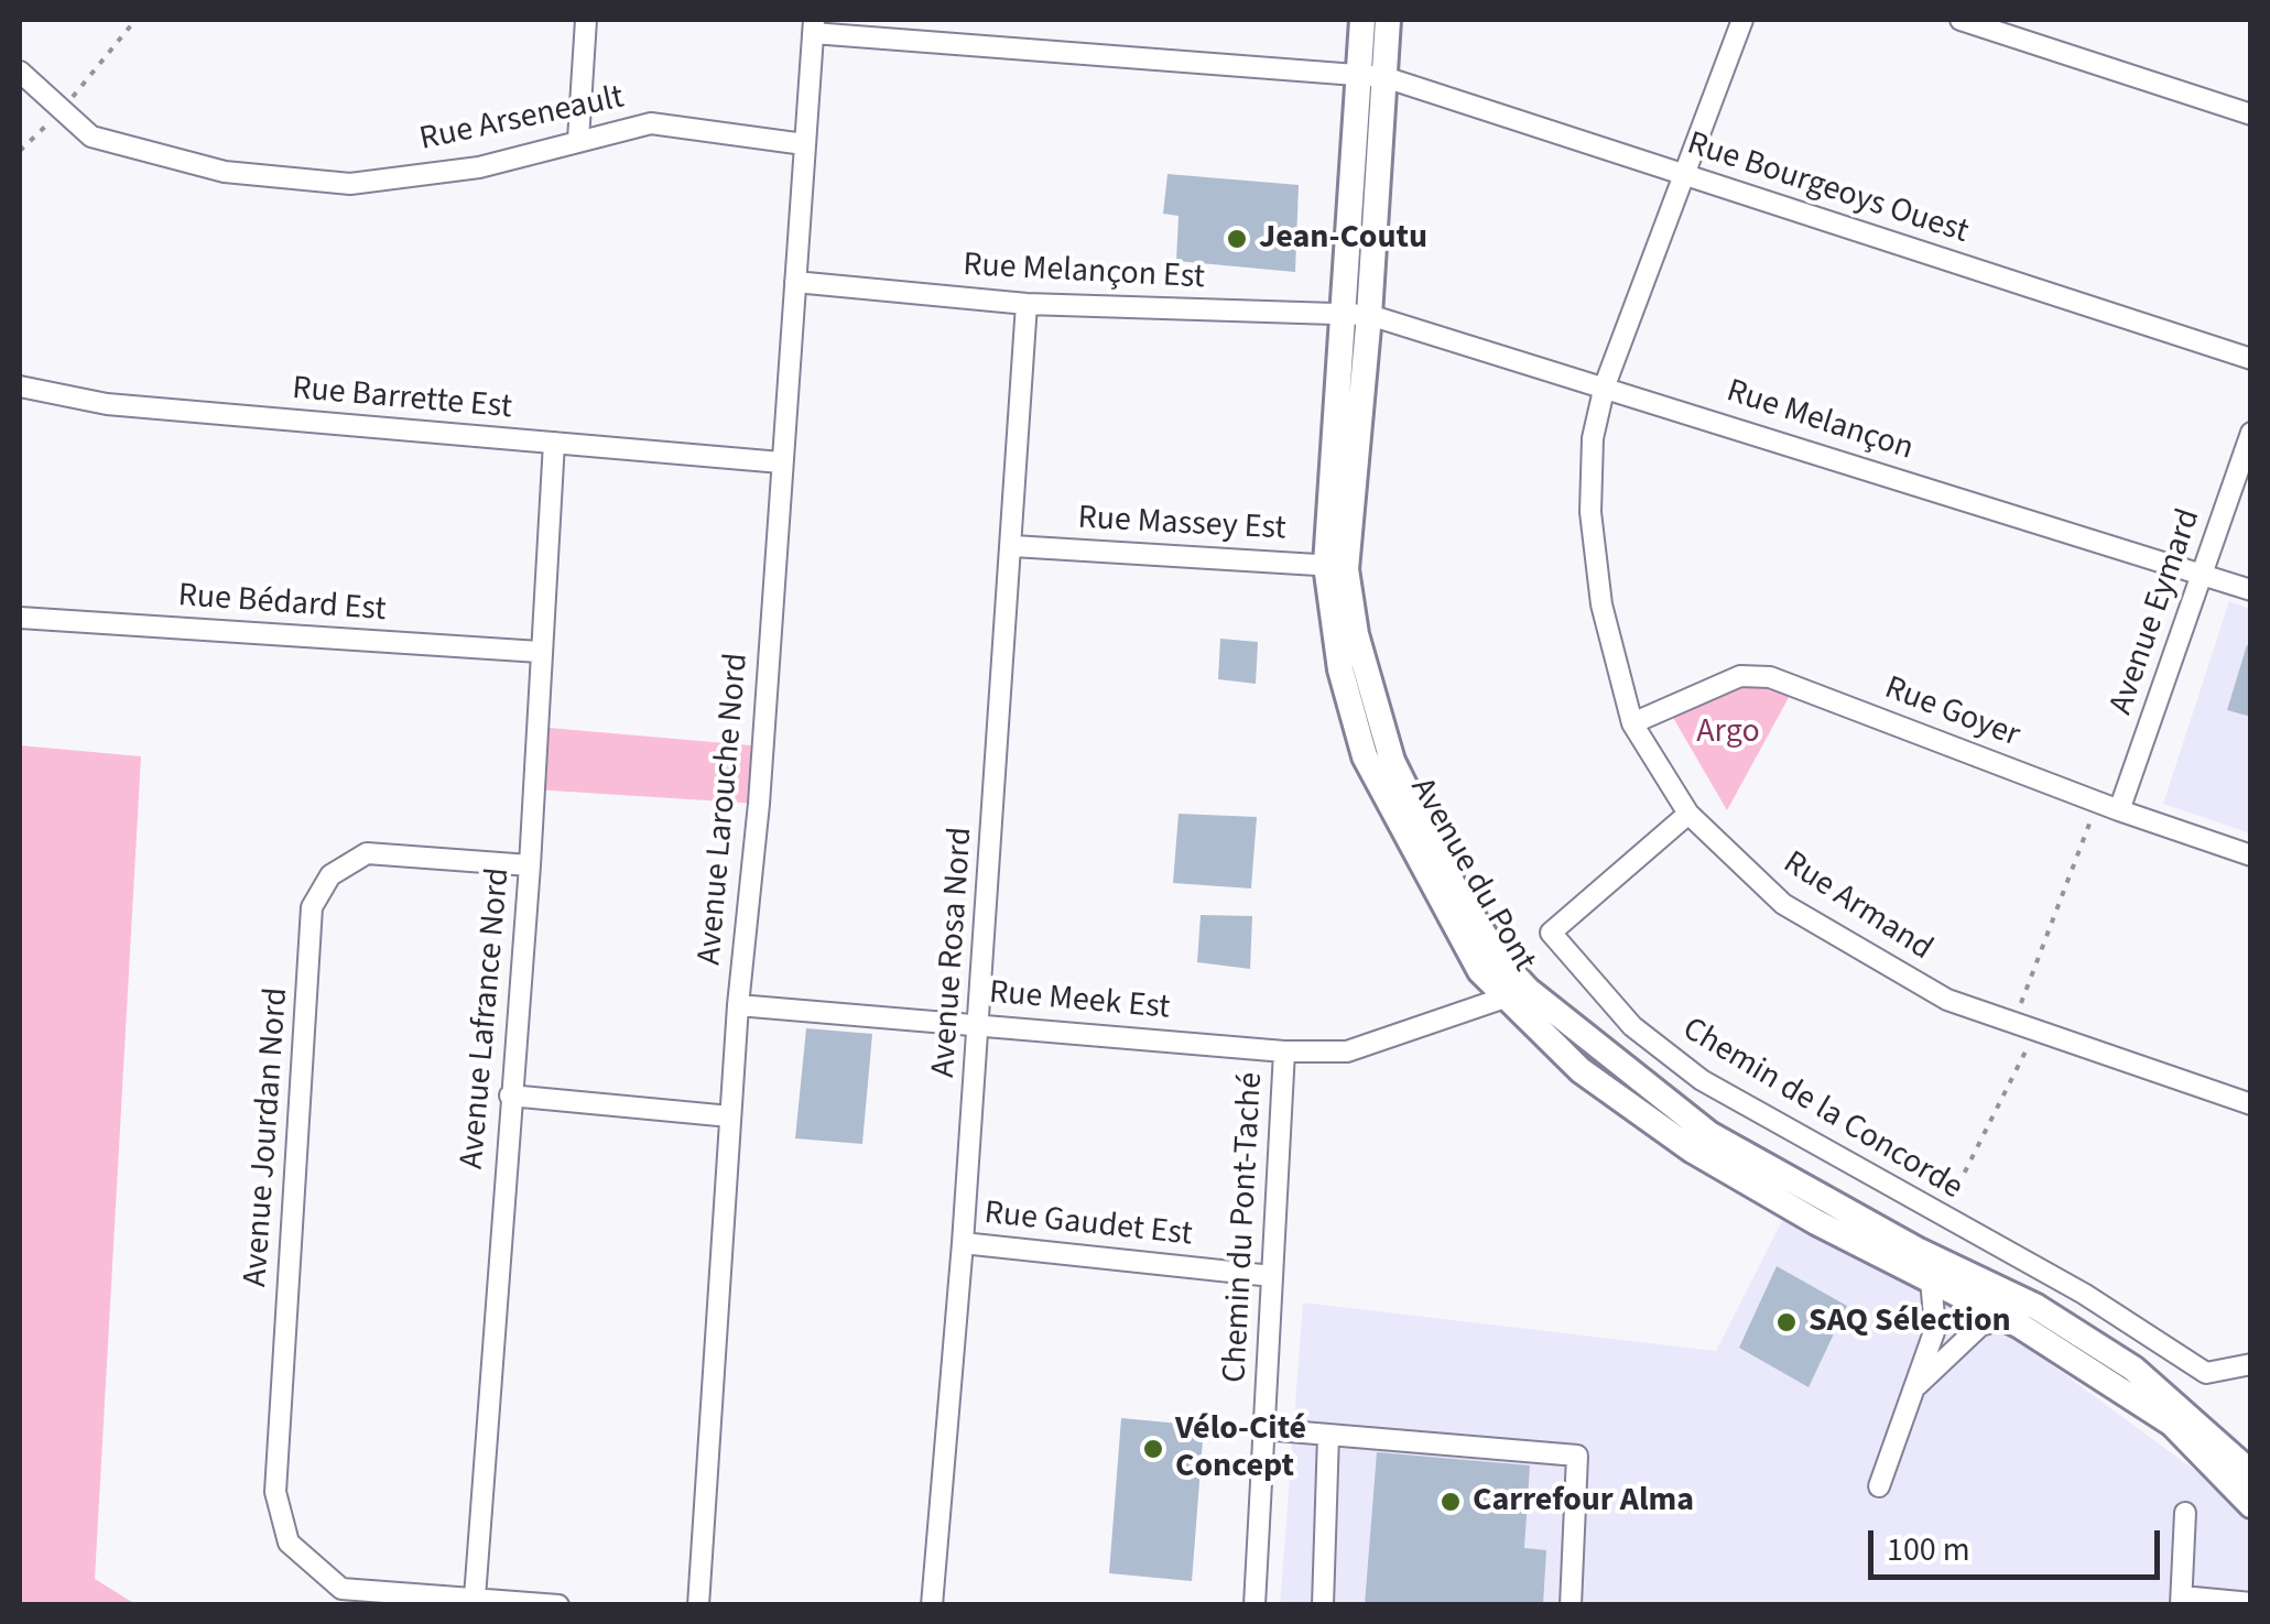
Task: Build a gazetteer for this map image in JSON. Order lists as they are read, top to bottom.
{
  "streets": {
    "main road": ["Avenue du Pont"],
    "street": [
      "Rue Arseneault",
      "Rue Bourgeoys Ouest",
      "Rue Melançon Est",
      "Rue Barrette Est",
      "Rue Melançon",
      "Rue Massey Est",
      "Rue Bédard Est",
      "Avenue Eymard",
      "Rue Goyer",
      "Avenue Larouche Nord",
      "Rue Armand",
      "Avenue Rosa Nord",
      "Rue Meek Est",
      "Avenue Lafrance Nord",
      "Chemin de la Concorde",
      "Avenue Jourdan Nord",
      "Rue Gaudet Est",
      "Chemin du Pont-Taché"
    ]
  },
  "crossings": [
    ["Rue Arseneault", "Avenue Larouche Nord"],
    ["Rue Bourgeoys Ouest", "Avenue Larouche Nord"],
    ["Rue Bourgeoys Ouest", "Avenue du Pont"],
    ["Rue Bourgeoys Ouest", "Rue Armand"],
    ["Rue Melançon Est", "Rue Melançon"],
    ["Rue Melançon Est", "Avenue Larouche Nord"],
    ["Rue Melançon Est", "Avenue du Pont"],
    ["Rue Melançon Est", "Avenue Rosa Nord"],
    ["Rue Barrette Est", "Avenue Larouche Nord"],
    ["Rue Barrette Est", "Avenue Lafrance Nord"],
    ["Rue Melançon", "Avenue Eymard"],
    ["Rue Melançon", "Avenue du Pont"],
    ["Rue Melançon", "Rue Armand"],
    ["Rue Massey Est", "Avenue du Pont"],
    ["Rue Massey Est", "Avenue Rosa Nord"],
    ["Rue Bédard Est", "Avenue Lafrance Nord"],
    ["Avenue Eymard", "Rue Goyer"],
    ["Rue Goyer", "Rue Armand"],
    ["Avenue Larouche Nord", "Rue Meek Est"],
    ["Avenue du Pont", "Rue Meek Est"],
    ["Rue Armand", "Chemin de la Concorde"],
    ["Avenue Rosa Nord", "Rue Meek Est"],
    ["Avenue Rosa Nord", "Rue Gaudet Est"],
    ["Rue Meek Est", "Chemin du Pont-Taché"],
    ["Avenue Lafrance Nord", "Avenue Jourdan Nord"],
    ["Rue Gaudet Est", "Chemin du Pont-Taché"]
  ],
  "parks": ["Argo"],
  "places": [
    "Jean-Coutu",
    "SAQ Sélection",
    "Vélo-Cité Concept",
    "Carrefour Alma"
  ],
  "scale_bar": "100 m"
}
